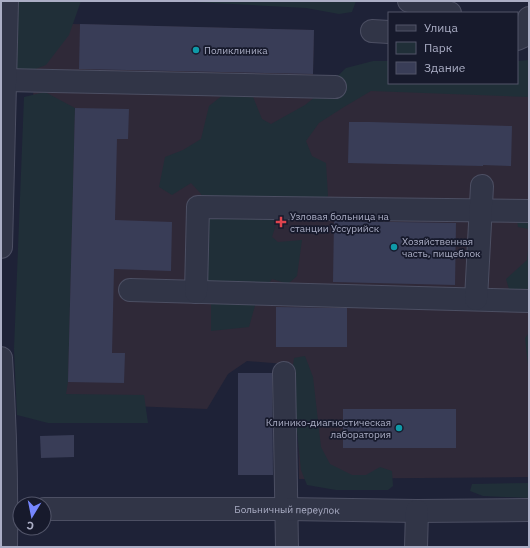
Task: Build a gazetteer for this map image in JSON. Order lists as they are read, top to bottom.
{
  "streets": {
    "street": ["Больничный переулок"]
  },
  "places": {
    "other": ["Поликлиника", "Хозяйственная часть, пищеблок", "Клинико-диагностическая лаборатория"],
    "health": ["Узловая больница на станции Уссурийск"]
  },
  "legend": ["Улица", "Парк", "Здание"],
  "north": "bottom"
}
